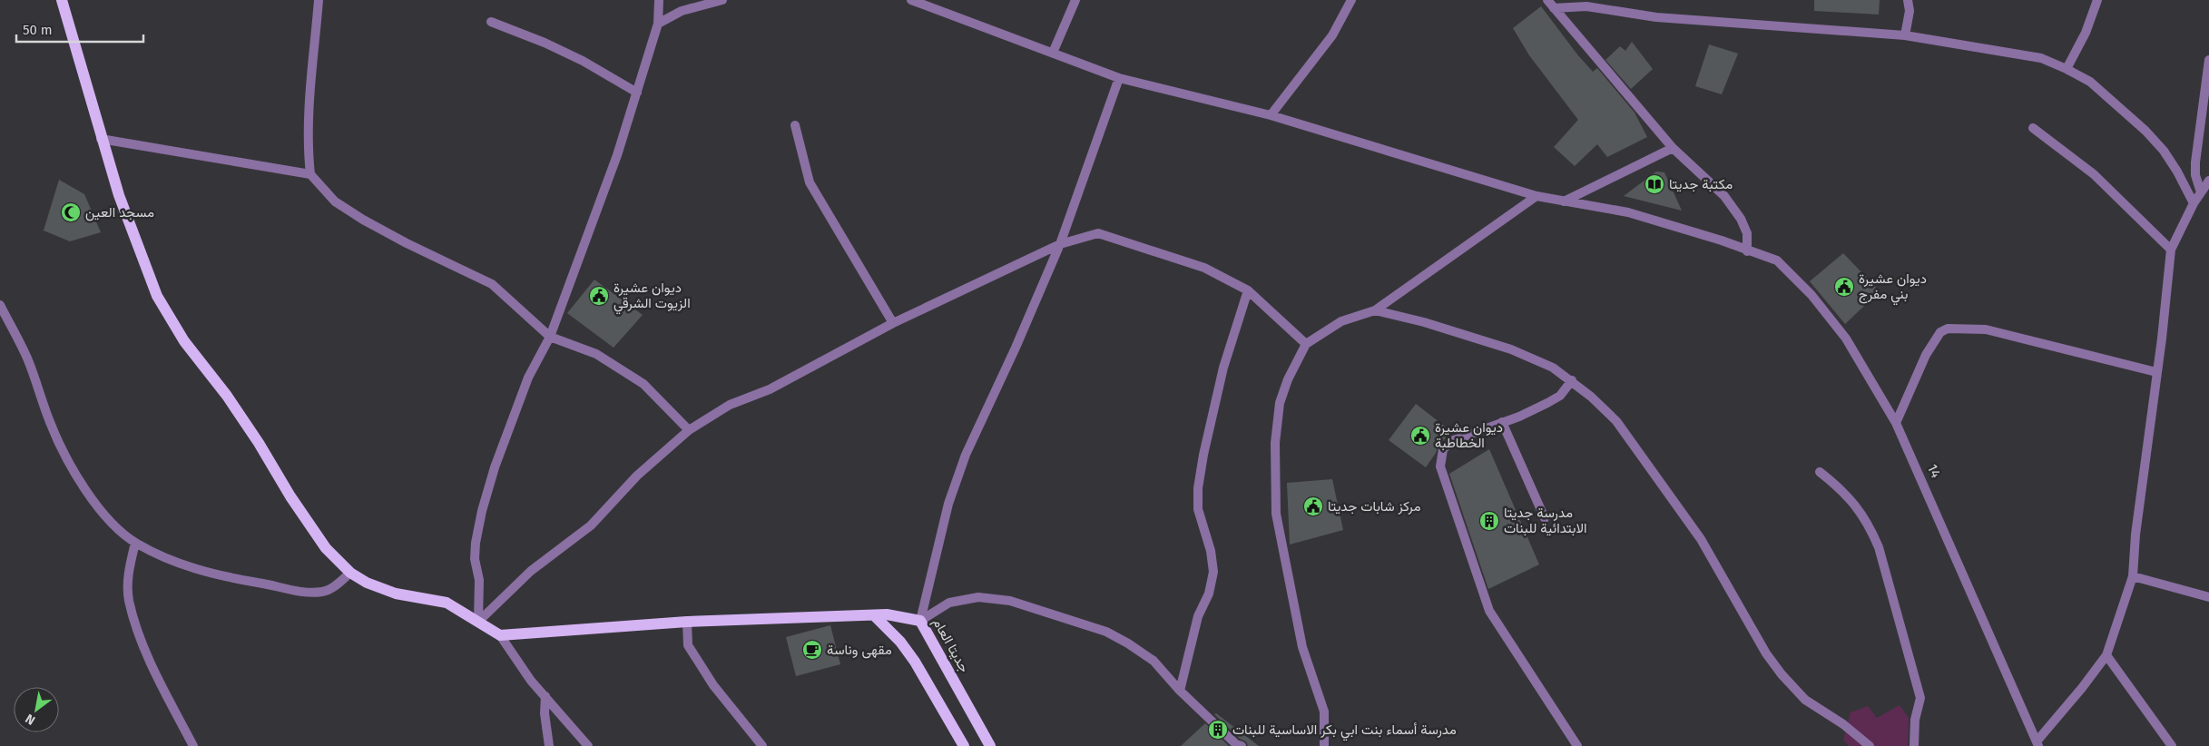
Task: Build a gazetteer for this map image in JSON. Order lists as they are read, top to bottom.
{
  "streets": {
    "main road": ["جديتا العام"],
    "street": ["14"]
  },
  "places": {
    "library": ["مكتبة جديتا"],
    "mosque": ["مسجد العين"],
    "public building": [
      "ديوان عشيرة بني مفرج",
      "ديوان عشيرة الزيوت الشرقي",
      "ديوان عشيرة الخطاطبة",
      "مركز شابات جديتا"
    ],
    "building": ["مدرسة جديتا الابتدائية للبنات", "مدرسة أسماء بنت ابي بكر الاساسية للبنات"],
    "cafe": ["مقهى وناسة"]
  },
  "scale_bar": "50 m",
  "north": "bottom left"
}
